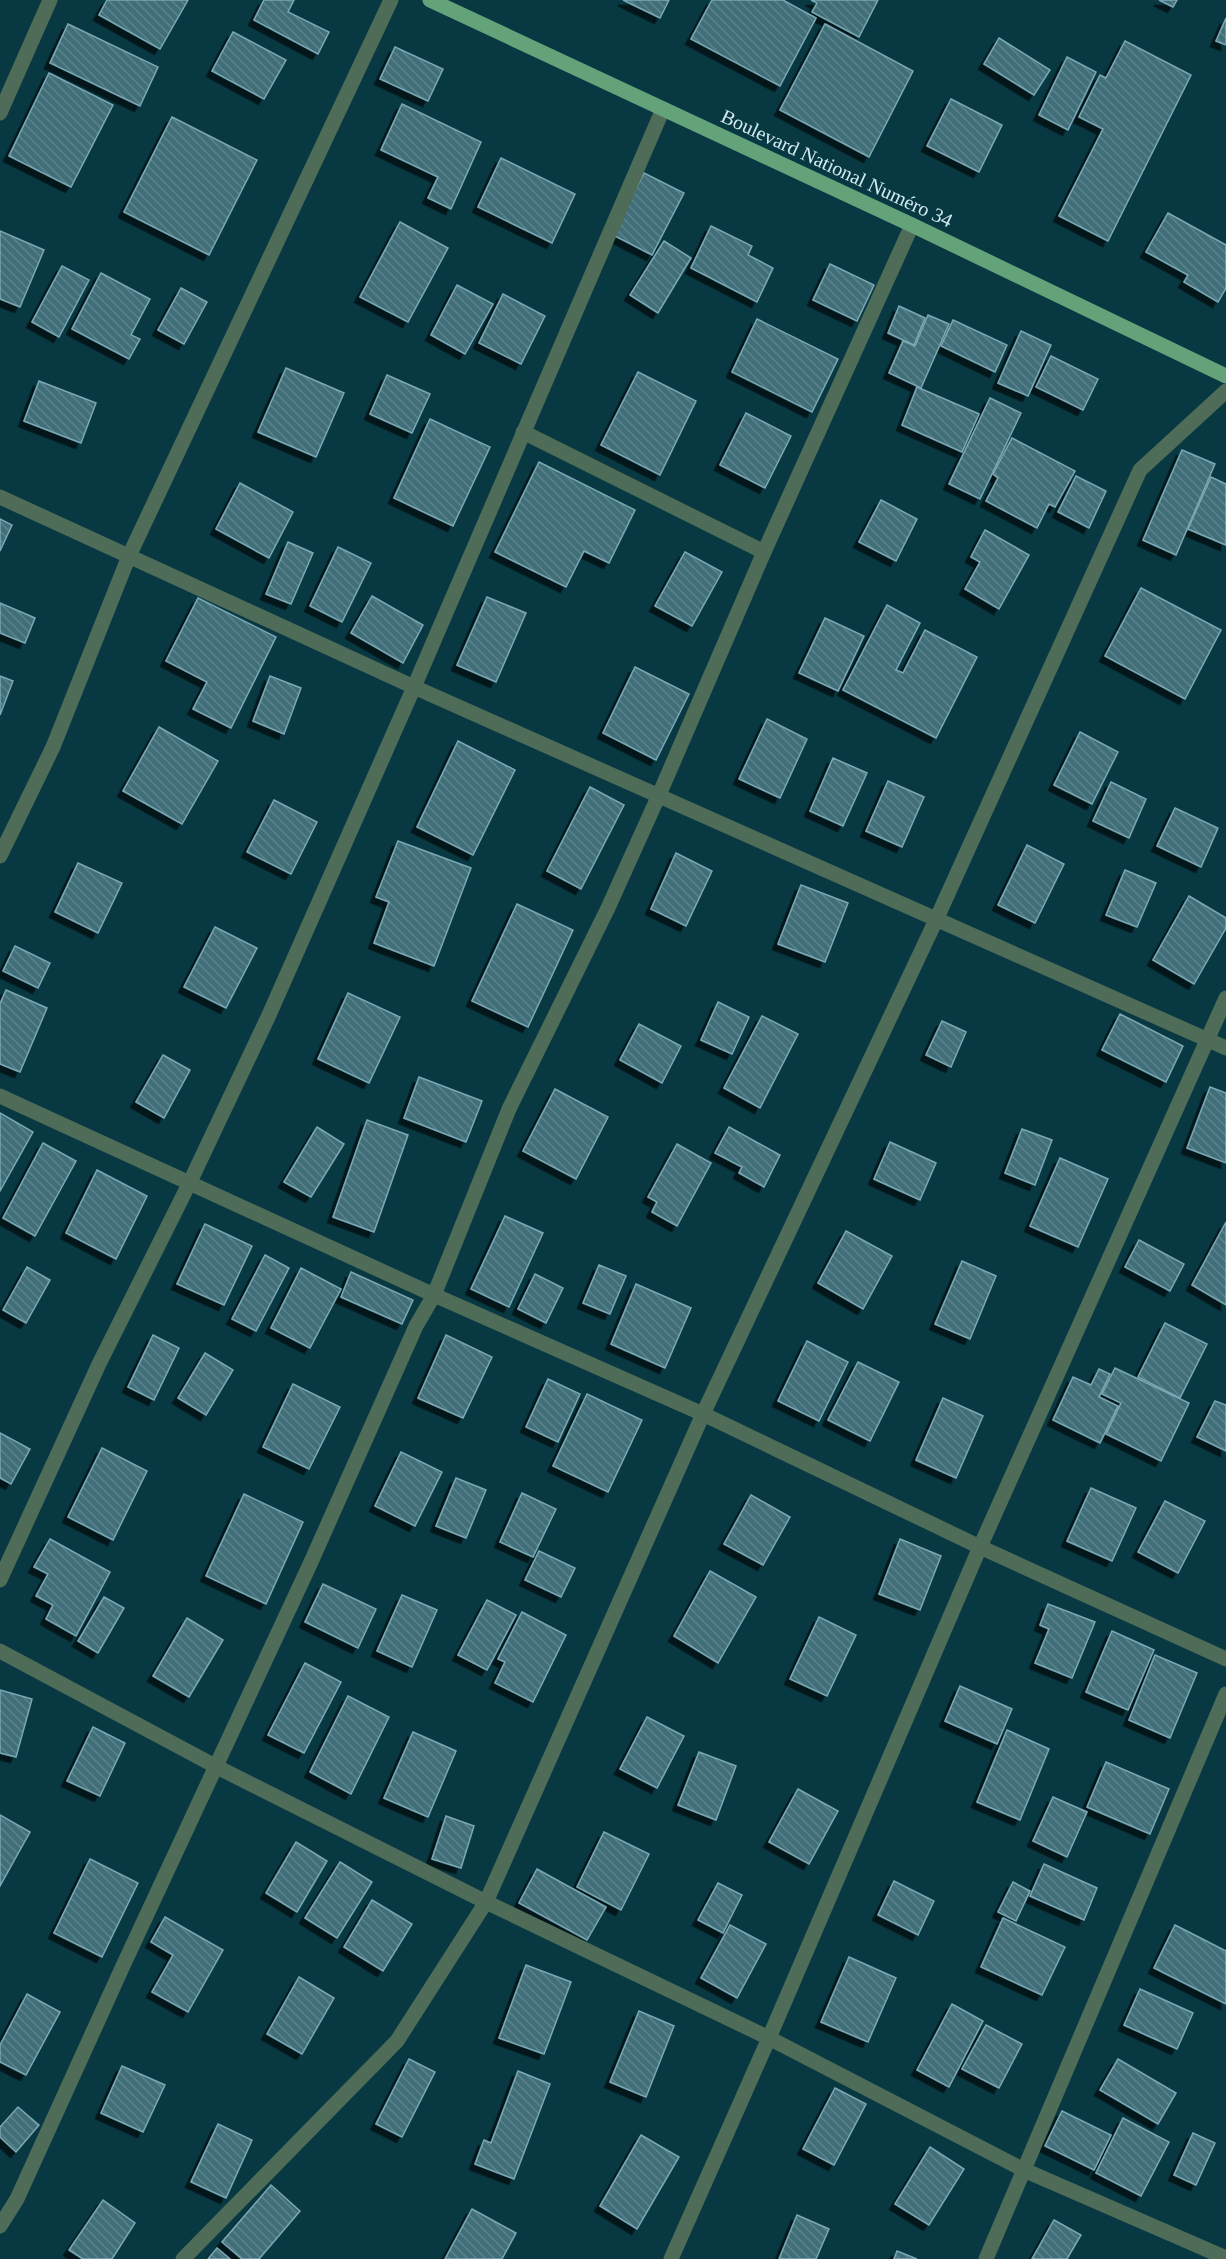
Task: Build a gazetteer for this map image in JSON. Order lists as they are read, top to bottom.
{
  "streets": {
    "main road": ["Boulevard National Numéro 34"]
  }
}
